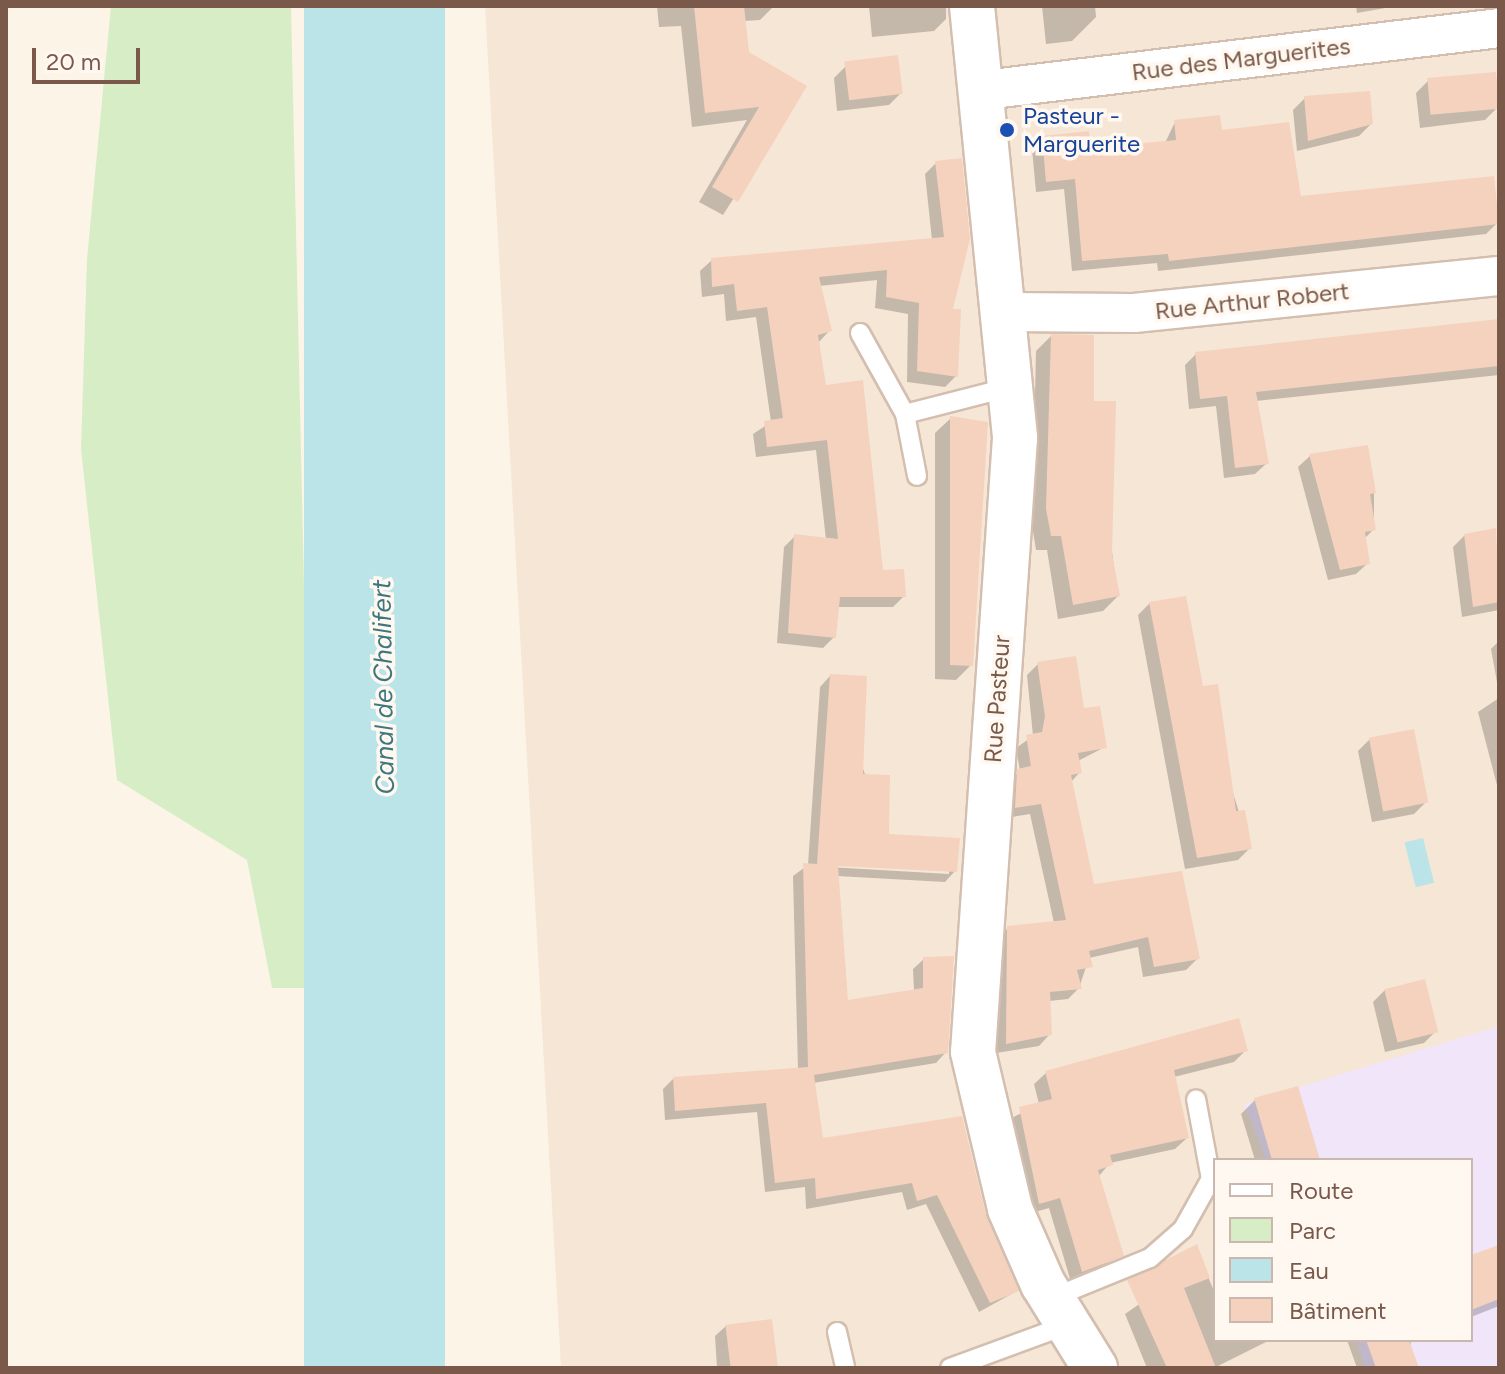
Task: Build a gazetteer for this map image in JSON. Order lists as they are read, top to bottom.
{
  "streets": {
    "street": ["Rue des Marguerites", "Rue Arthur Robert", "Rue Pasteur"]
  },
  "crossings": [
    ["Rue des Marguerites", "Rue Pasteur"],
    ["Rue Arthur Robert", "Rue Pasteur"]
  ],
  "water": ["Canal de Chalifert"],
  "places": ["Pasteur - Marguerite"],
  "legend": [
    "Route",
    "Parc",
    "Eau",
    "Bâtiment"
  ],
  "scale_bar": "20 m"
}
